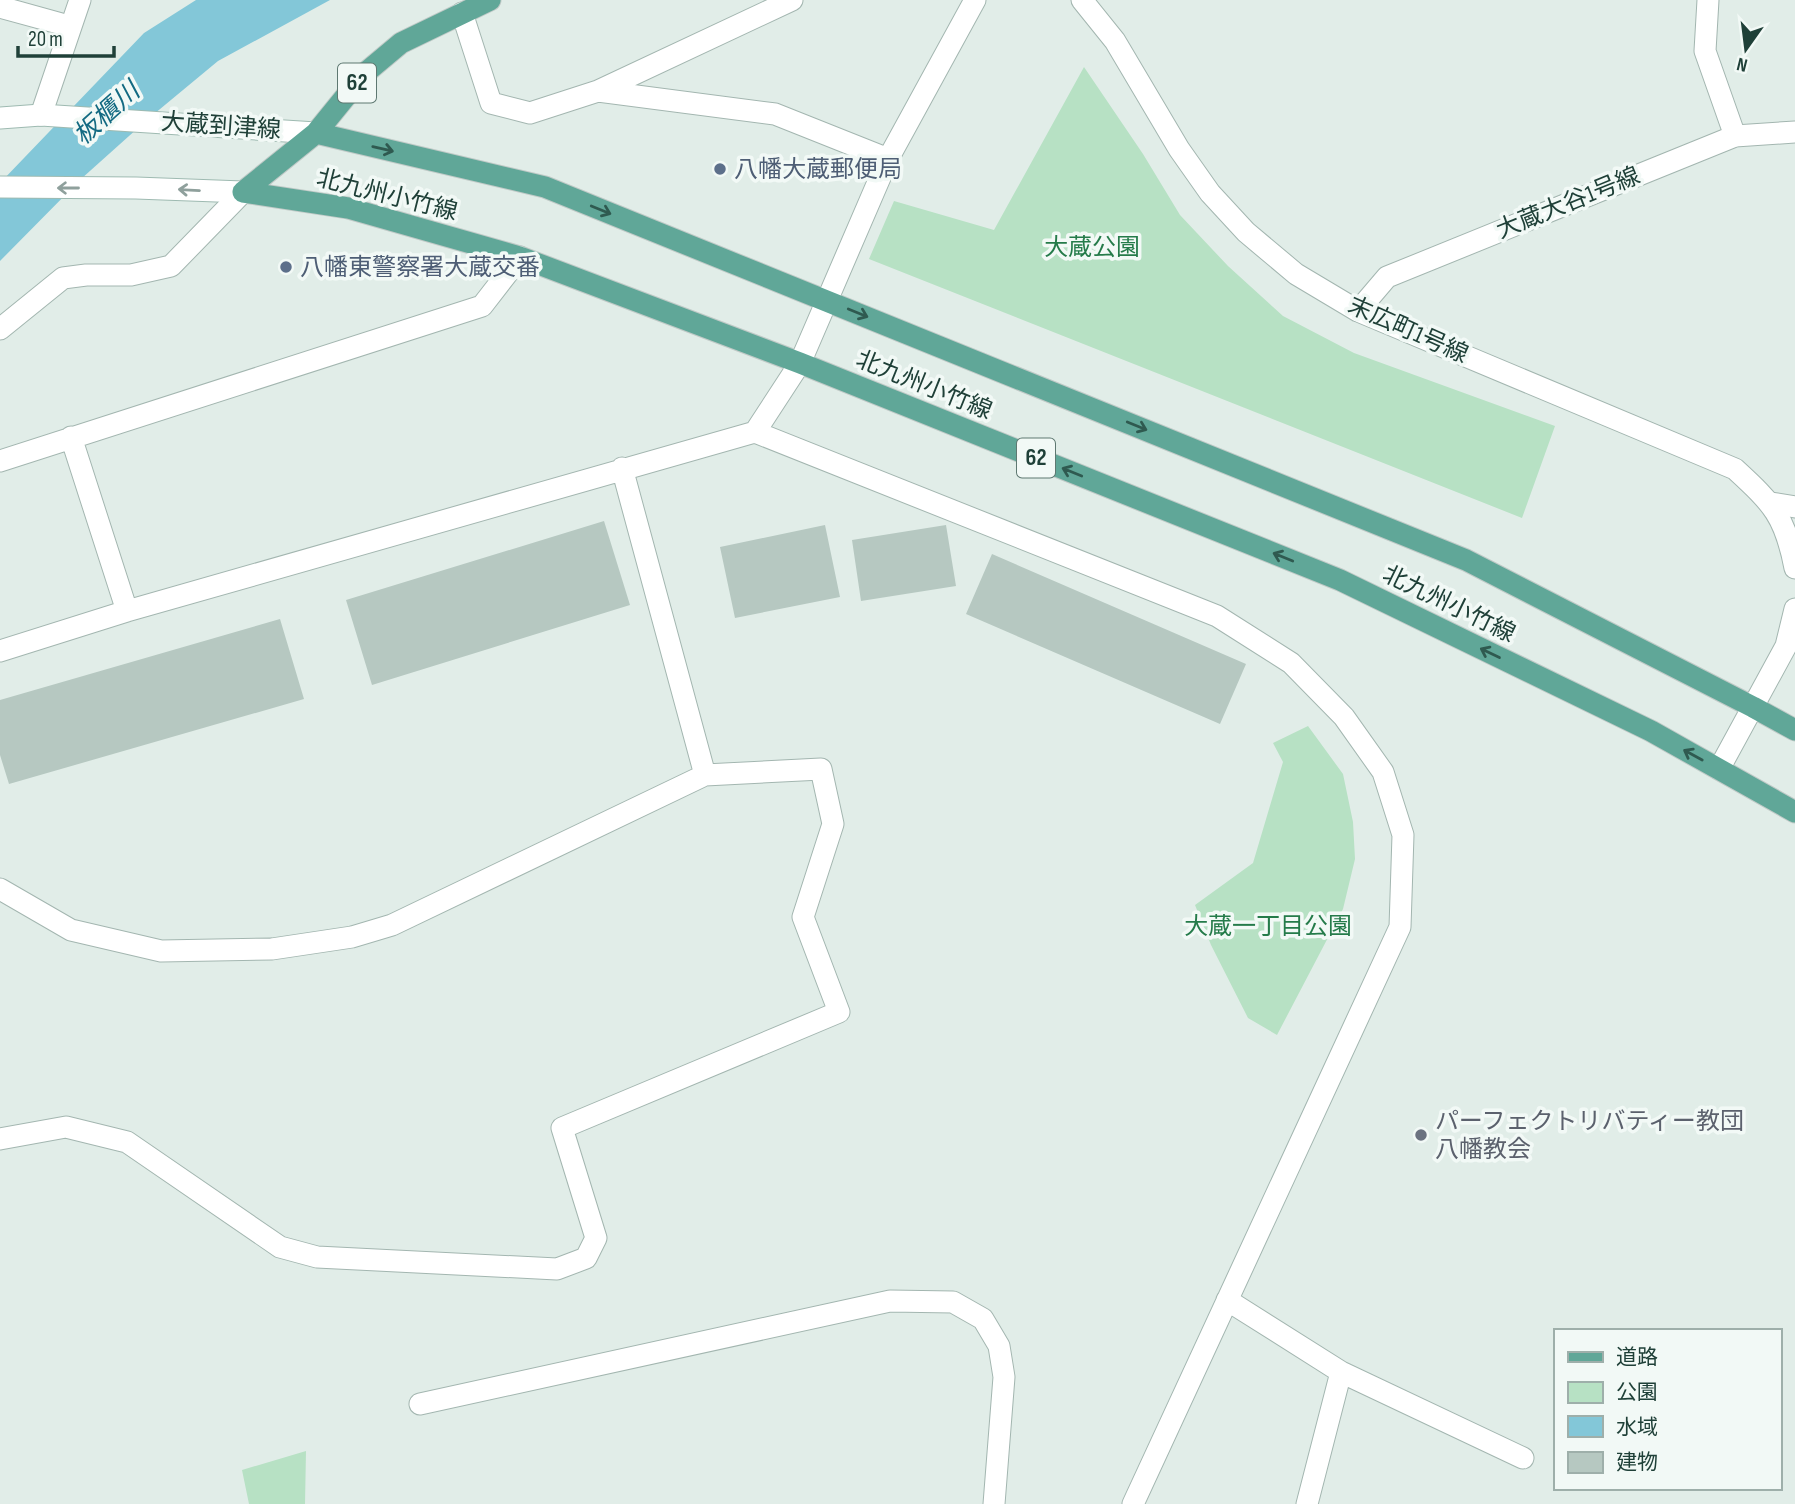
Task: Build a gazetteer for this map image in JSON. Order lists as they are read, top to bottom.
{
  "streets": {
    "main road": ["62", "北九州小竹線"],
    "street": ["大蔵到津線", "大蔵大谷1号線", "末広町1号線"]
  },
  "crossings": [
    ["大蔵到津線", "北九州小竹線"],
    ["大蔵大谷1号線", "末広町1号線"]
  ],
  "water": ["板櫃川"],
  "parks": ["大蔵公園", "大蔵一丁目公園"],
  "places": ["八幡大蔵郵便局", "八幡東警察署大蔵交番", "パーフェクトリバティー教団 八幡教会"],
  "legend": [
    "道路",
    "公園",
    "水域",
    "建物"
  ],
  "scale_bar": "20 m",
  "north": "bottom"
}
